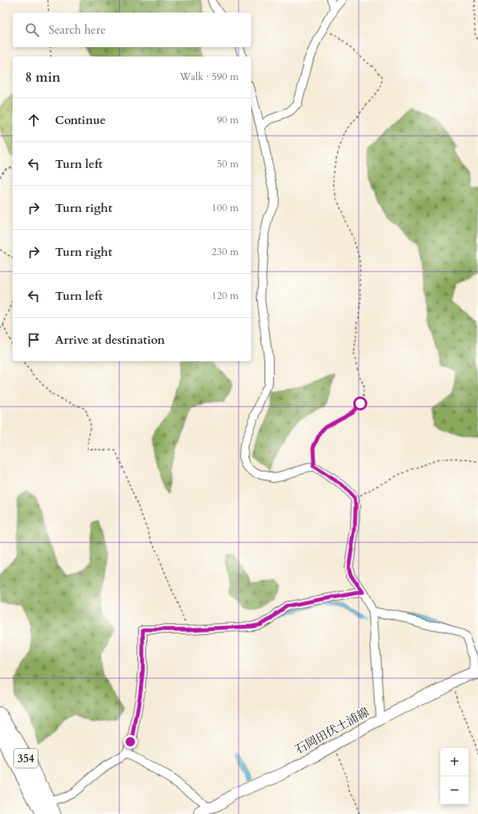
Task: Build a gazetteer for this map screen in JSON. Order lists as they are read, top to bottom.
{
  "streets": {
    "highway": ["354"],
    "main road": ["石岡田伏土浦線"]
  },
  "page": {
    "search": "Search here",
    "heading": ["8 min", "Walk · 590 m"],
    "list": [
      ["Continue", "90 m"],
      ["Turn left", "50 m"],
      ["Turn right", "100 m"],
      ["Turn right", "230 m"],
      ["Turn left", "120 m"],
      "Arrive at destination"
    ],
    "map_buttons": ["+", "−"]
  }
}
